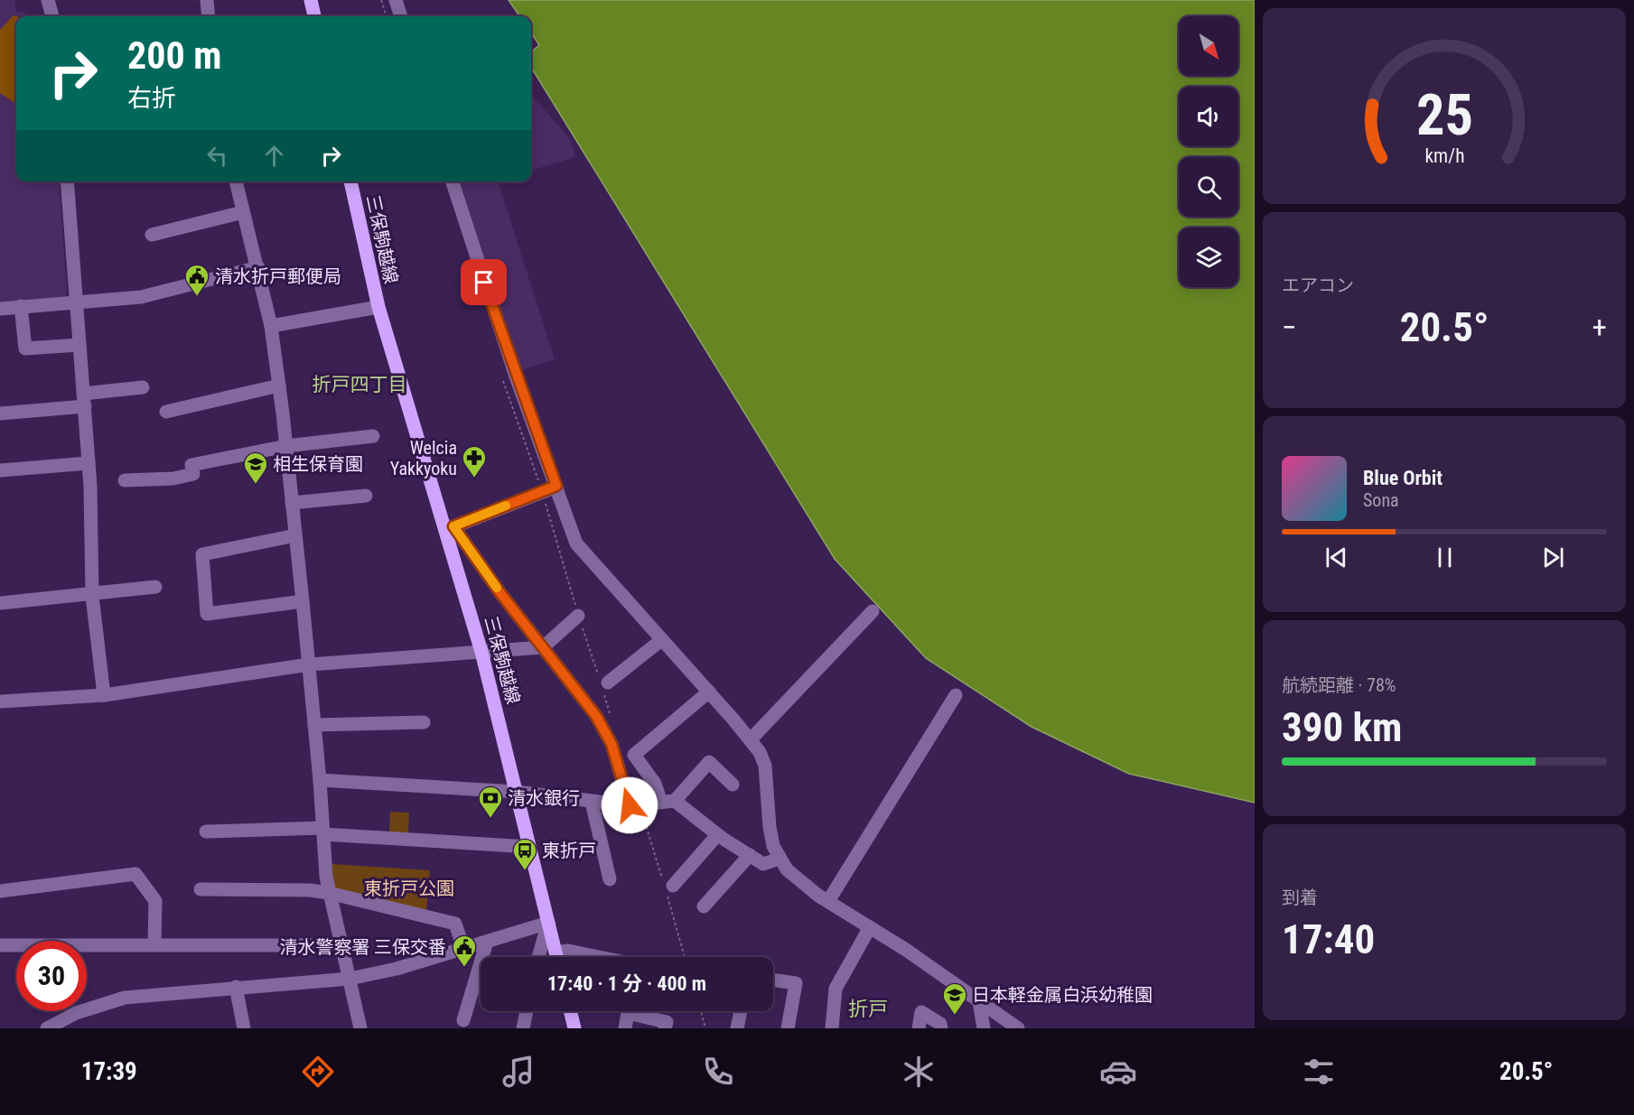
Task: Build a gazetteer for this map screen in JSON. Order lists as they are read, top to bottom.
{
  "streets": {
    "main road": ["三保駒越線"]
  },
  "districts": ["折戸四丁目", "折戸"],
  "parks": ["東折戸公園"],
  "places": {
    "public building": ["清水折戸郵便局", "清水警察署 三保交番"],
    "pharmacy": ["Welcia Yakkyoku"],
    "school or university": ["相生保育園", "日本軽金属白浜幼稚園"],
    "bank": ["清水銀行"],
    "bus stop": ["東折戸"]
  },
  "north": "bottom right",
  "page": {
    "turn": ["200 m", "右折"],
    "tile": [
      "エアコン",
      ["航続距離 · 78%", "390 km"],
      ["到着", "17:40"]
    ],
    "heat": ["−", "20.5°", "+"],
    "song": ["Blue Orbit", "Sona"],
    "limit": "30",
    "trip": "17:40 · 1 分 · 400 m",
    "tabs": ["17:39", "20.5°"],
    "gauge": ["25", "km/h"]
  }
}
